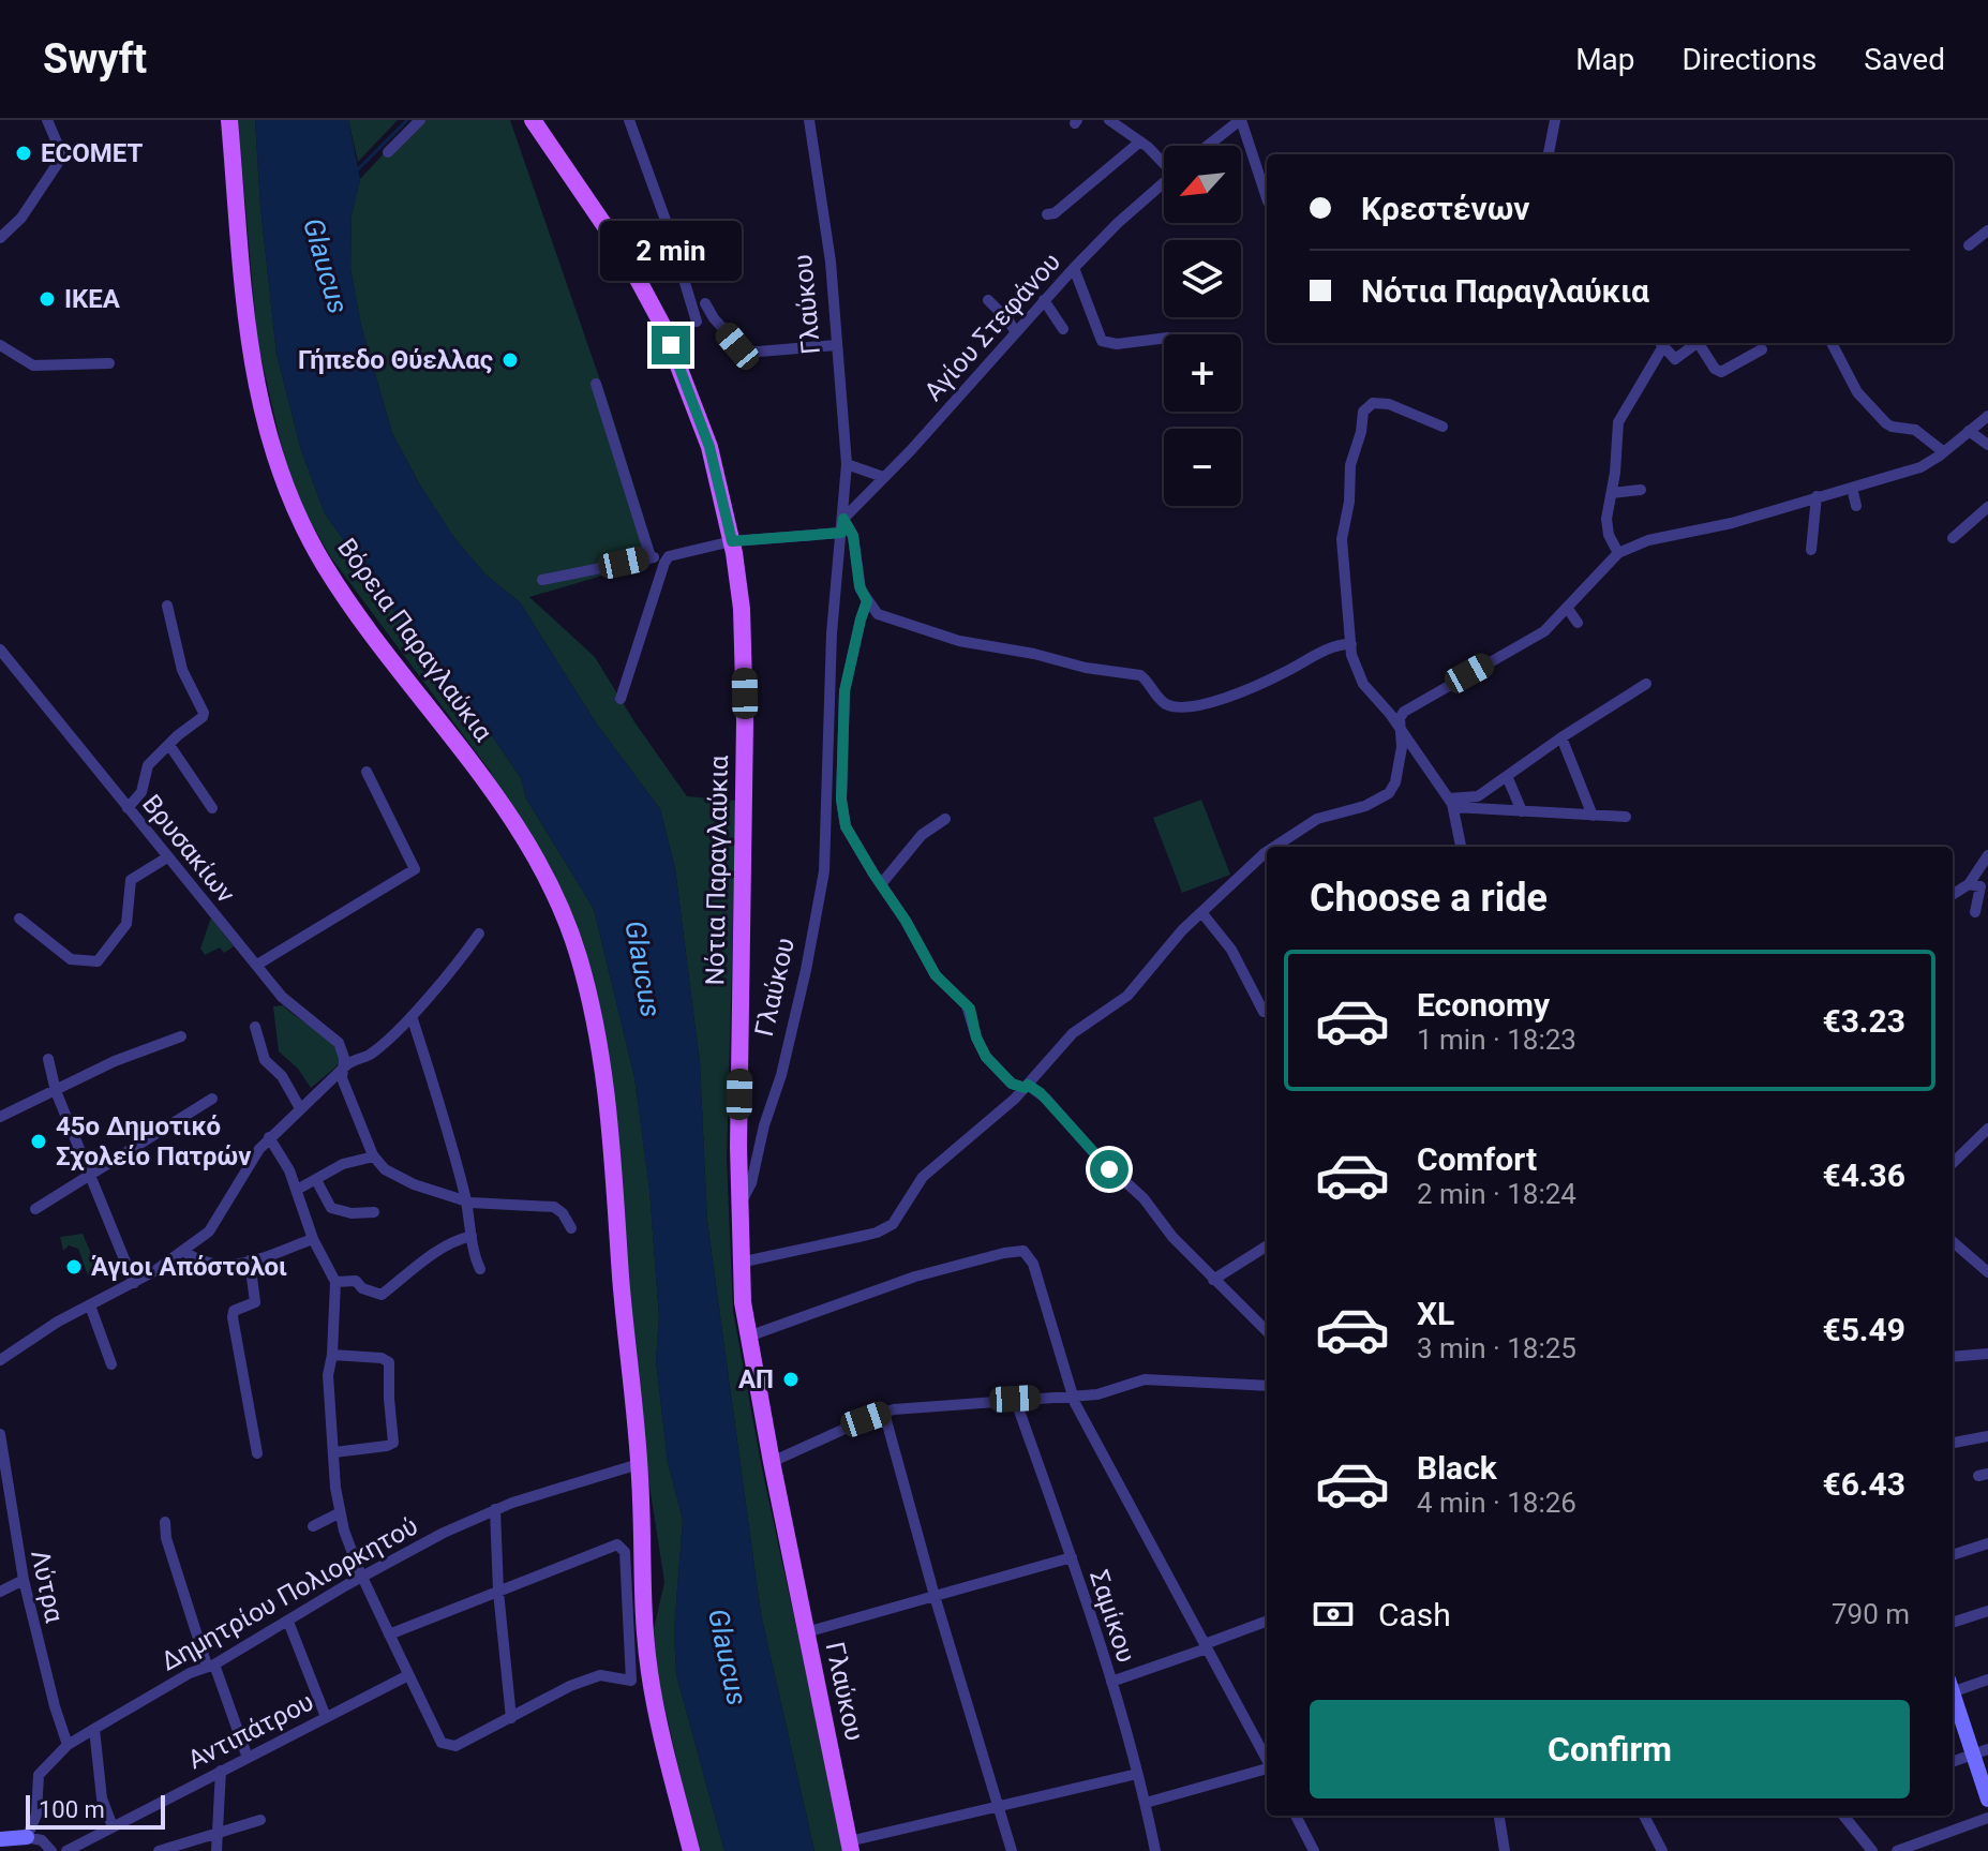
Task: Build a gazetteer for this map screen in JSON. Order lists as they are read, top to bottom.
{
  "streets": {
    "main road": ["Γλαύκου", "Βόρεια Παραγλαύκια", "Νότια Παραγλαύκια"],
    "street": [
      "Αγίου Στεφάνου",
      "Βρυσακίων",
      "Λύτρα",
      "Δημητρίου Πολιορκητού",
      "Σαμίκου",
      "Αντιπάτρου"
    ]
  },
  "crossings": [
    ["Γλαύκου", "Αγίου Στεφάνου"],
    ["Γλαύκου", "Νότια Παραγλαύκια"],
    ["Βόρεια Παραγλαύκια", "Δημητρίου Πολιορκητού"],
    ["Λύτρα", "Δημητρίου Πολιορκητού"]
  ],
  "water": ["Glaucus"],
  "places": [
    "ECOMET",
    "IKEA",
    "Γήπεδο Θύελλας",
    "45ο Δημοτικό Σχολείο Πατρών",
    "Άγιοι Απόστολοι",
    "ΑΠ"
  ],
  "scale_bar": "100 m",
  "north": "bottom left",
  "page": {
    "header": "Swyft",
    "nav": ["Map", "Directions", "Saved"],
    "map_buttons": ["+", "−"],
    "banner": ["Κρεστένων", "Νότια Παραγλαύκια"],
    "bubble": "2 min",
    "heading": "Choose a ride",
    "list": [
      {
        "name": "Economy",
        "note": "1 min · 18:23",
        "value": "€3.23"
      },
      {
        "name": "Comfort",
        "note": "2 min · 18:24",
        "value": "€4.36"
      },
      {
        "name": "XL",
        "note": "3 min · 18:25",
        "value": "€5.49"
      },
      {
        "name": "Black",
        "note": "4 min · 18:26",
        "value": "€6.43"
      }
    ],
    "pay": ["Cash", "790 m"],
    "buttons": "Confirm",
    "scale": "100 m"
  }
}
